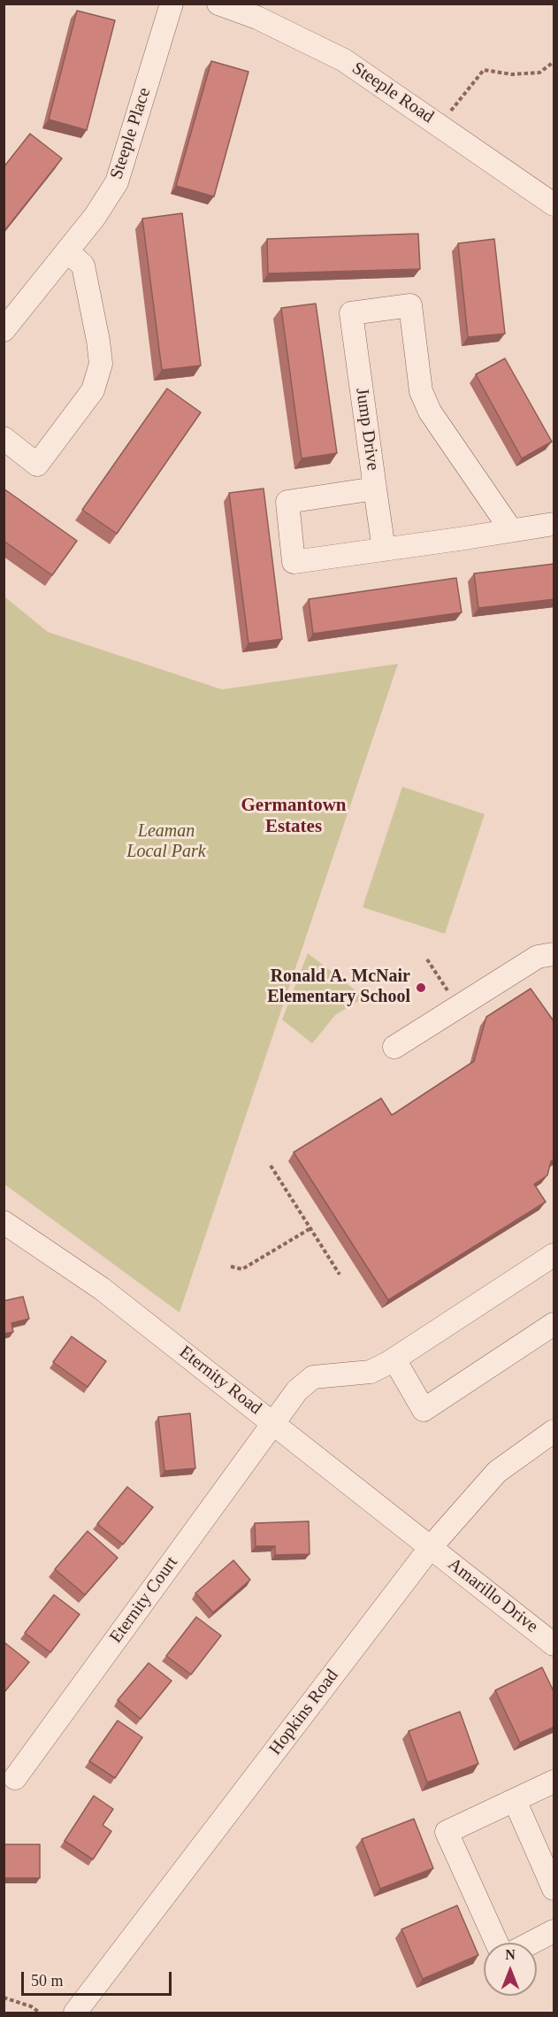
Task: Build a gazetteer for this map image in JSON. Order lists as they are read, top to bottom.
{
  "streets": {
    "street": [
      "Steeple Road",
      "Steeple Place",
      "Jump Drive",
      "Eternity Road",
      "Amarillo Drive",
      "Eternity Court",
      "Hopkins Road"
    ]
  },
  "crossings": [
    ["Eternity Road", "Amarillo Drive"],
    ["Eternity Road", "Eternity Court"],
    ["Eternity Road", "Hopkins Road"],
    ["Amarillo Drive", "Hopkins Road"]
  ],
  "districts": ["Germantown Estates"],
  "parks": ["Leaman Local Park"],
  "places": ["Ronald A. McNair Elementary School"],
  "scale_bar": "50 m",
  "north": "top"
}
